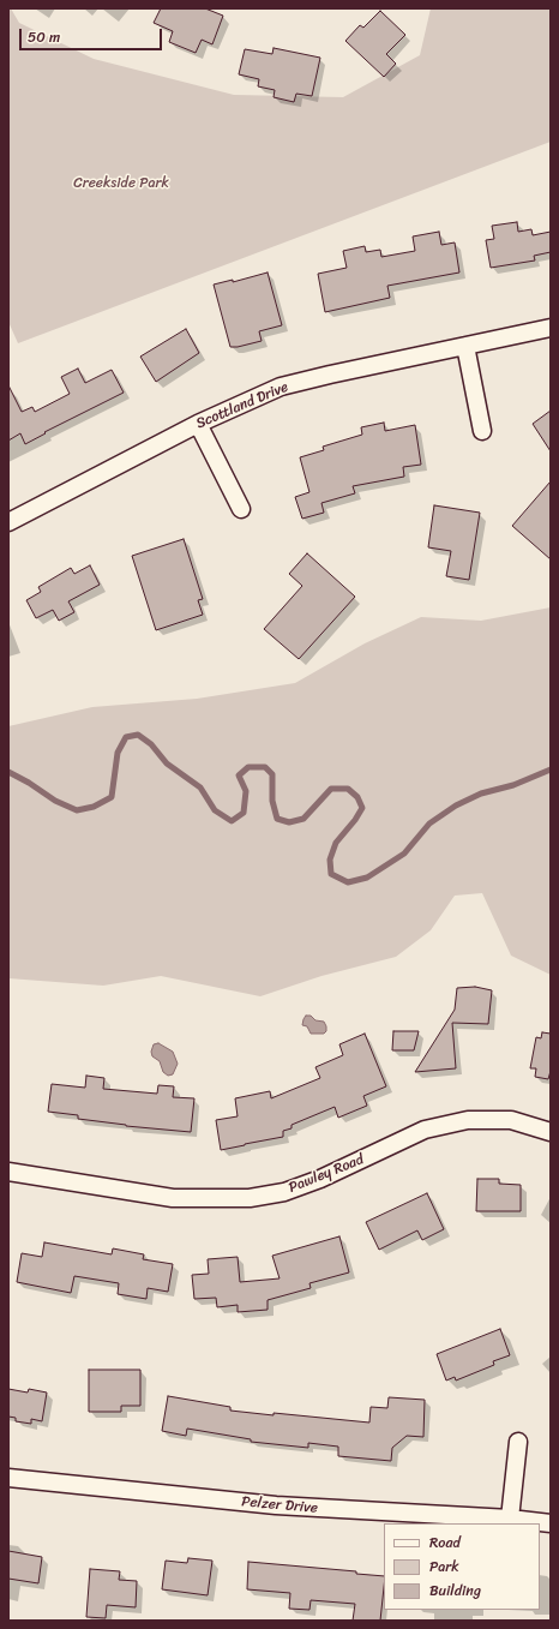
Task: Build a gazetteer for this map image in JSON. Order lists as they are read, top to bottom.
{
  "streets": {
    "street": ["Scottland Drive", "Pawley Road", "Pelzer Drive"]
  },
  "parks": ["Creekside Park"],
  "legend": ["Road", "Park", "Building"],
  "scale_bar": "50 m"
}
